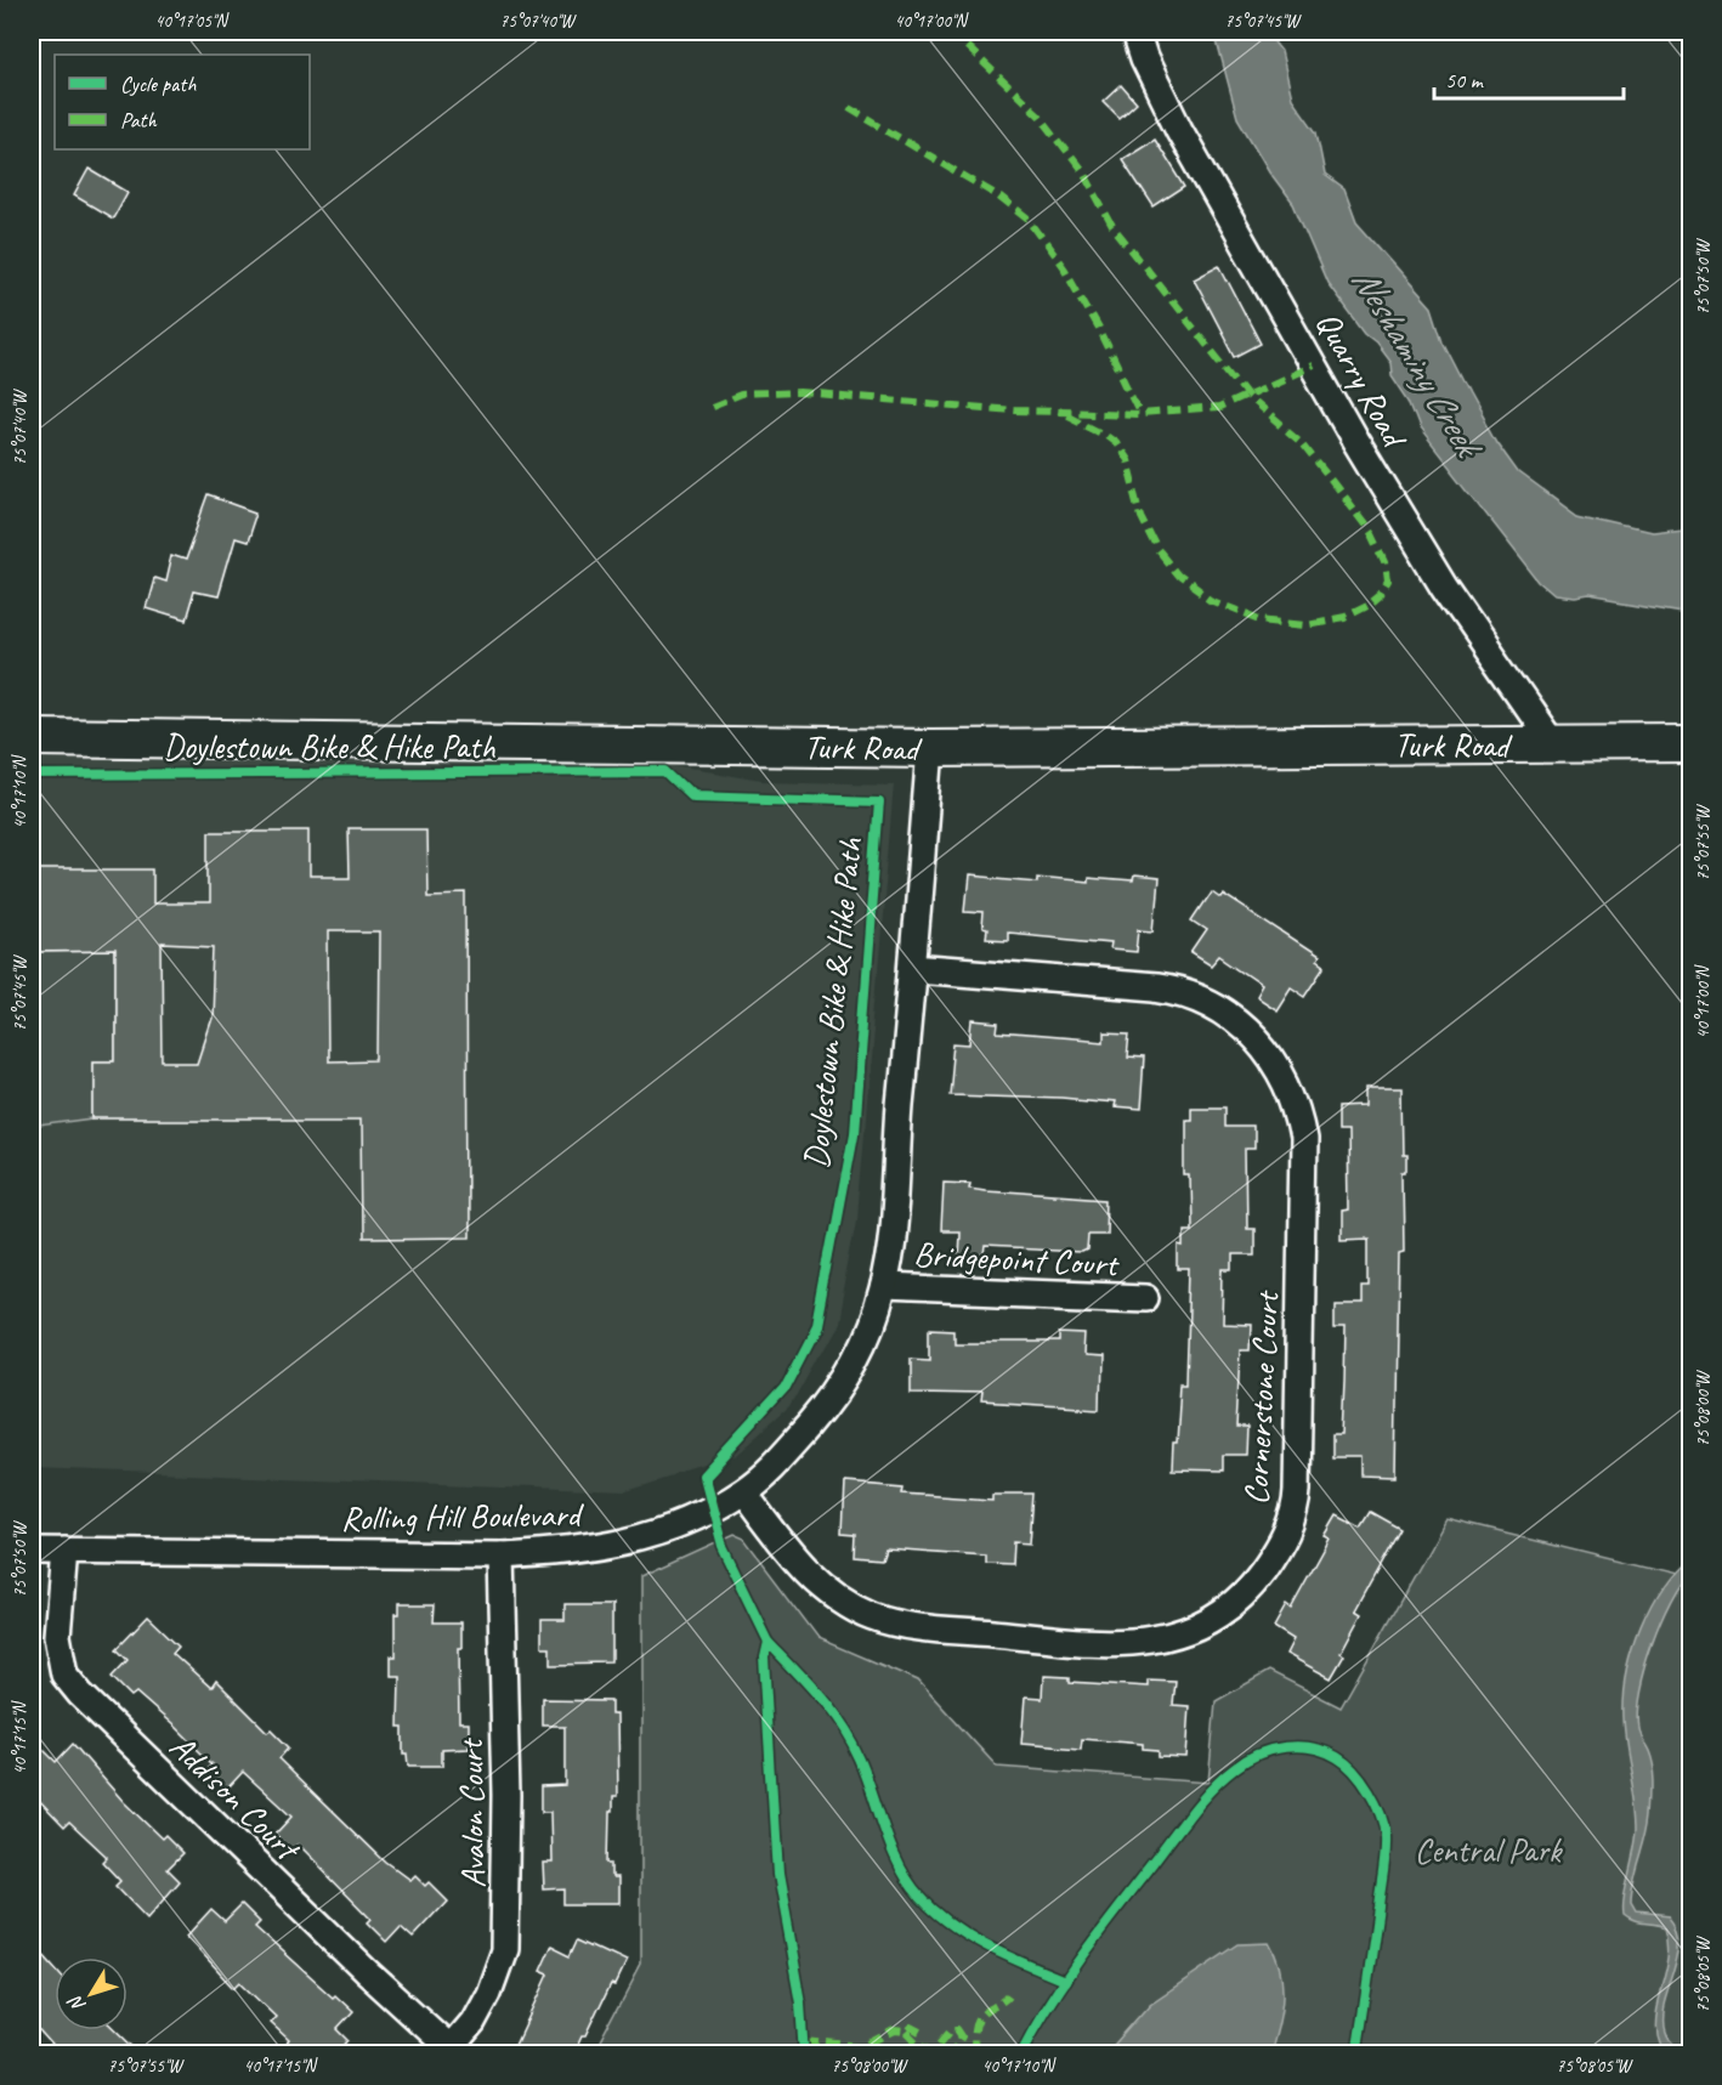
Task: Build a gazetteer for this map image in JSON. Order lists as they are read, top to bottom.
{
  "streets": {
    "street": [
      "Quarry Road",
      "Turk Road",
      "Bridgepoint Court",
      "Cornerstone Court",
      "Rolling Hill Boulevard",
      "Addison Court",
      "Avalon Court"
    ],
    "cycle path": ["Doylestown Bike & Hike Path"]
  },
  "crossings": [
    ["Quarry Road", "Turk Road"],
    ["Turk Road", "Rolling Hill Boulevard"],
    ["Bridgepoint Court", "Rolling Hill Boulevard"],
    ["Cornerstone Court", "Rolling Hill Boulevard"],
    ["Rolling Hill Boulevard", "Addison Court"],
    ["Rolling Hill Boulevard", "Avalon Court"],
    ["Addison Court", "Avalon Court"]
  ],
  "water": ["Neshaminy Creek"],
  "parks": ["Central Park"],
  "legend": ["Cycle path", "Path"],
  "scale_bar": "50 m",
  "north": "bottom left",
  "coordinates": [
    "40°17'05\"N",
    "75°07'40\"W",
    "40°17'00\"N",
    "75°07'45\"W",
    "75°07'50\"W",
    "40°17'10\"N",
    "75°07'55\"W",
    "75°08'00\"W",
    "40°17'15\"N",
    "75°08'05\"W"
  ]
}
